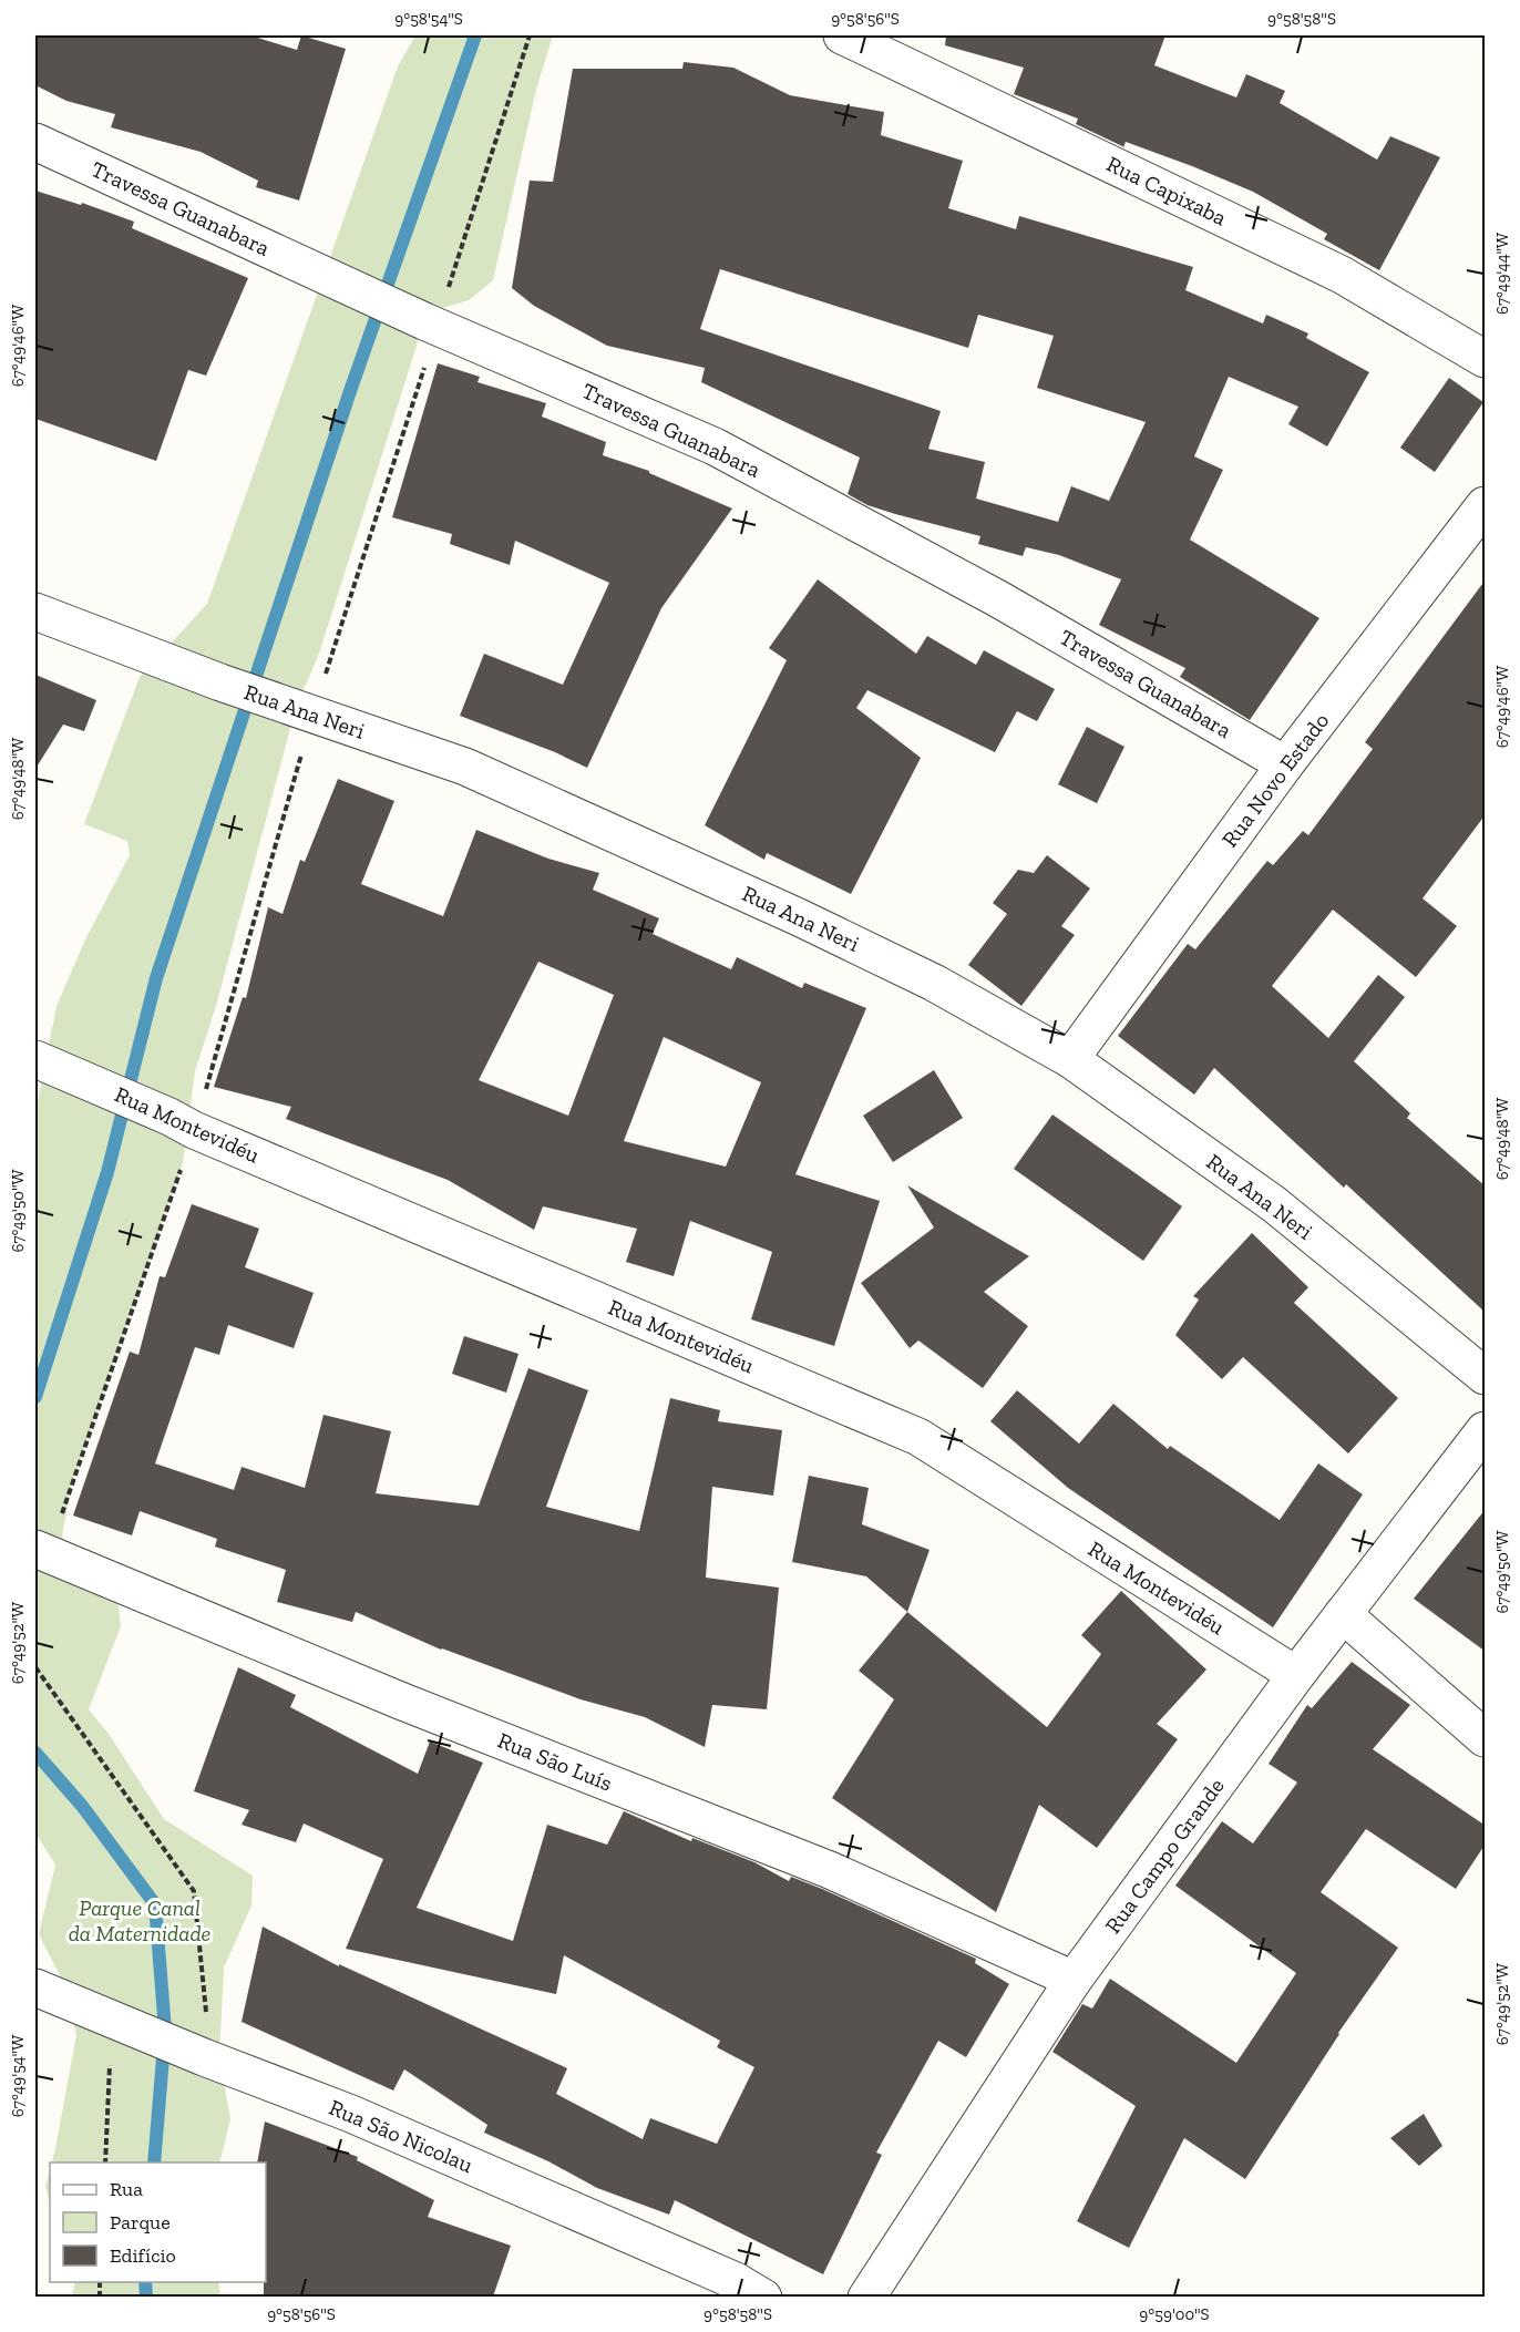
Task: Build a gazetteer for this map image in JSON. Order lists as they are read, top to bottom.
{
  "streets": {
    "street": [
      "Rua Capixaba",
      "Travessa Guanabara",
      "Rua Ana Neri",
      "Rua Novo Estado",
      "Rua Montevidéu",
      "Rua São Luís",
      "Rua Campo Grande",
      "Rua São Nicolau"
    ]
  },
  "crossings": [
    ["Travessa Guanabara", "Rua Novo Estado"],
    ["Rua Ana Neri", "Rua Novo Estado"],
    ["Rua Montevidéu", "Rua Campo Grande"],
    ["Rua São Luís", "Rua Campo Grande"]
  ],
  "parks": ["Parque Canal da Maternidade"],
  "legend": ["Rua", "Parque", "Edifício"],
  "coordinates": [
    "9°58'54\"S",
    "9°58'56\"S",
    "9°58'58\"S",
    "67°49'44\"W",
    "67°49'46\"W",
    "67°49'48\"W",
    "67°49'50\"W",
    "67°49'52\"W",
    "67°49'54\"W",
    "9°59'00\"S"
  ]
}
